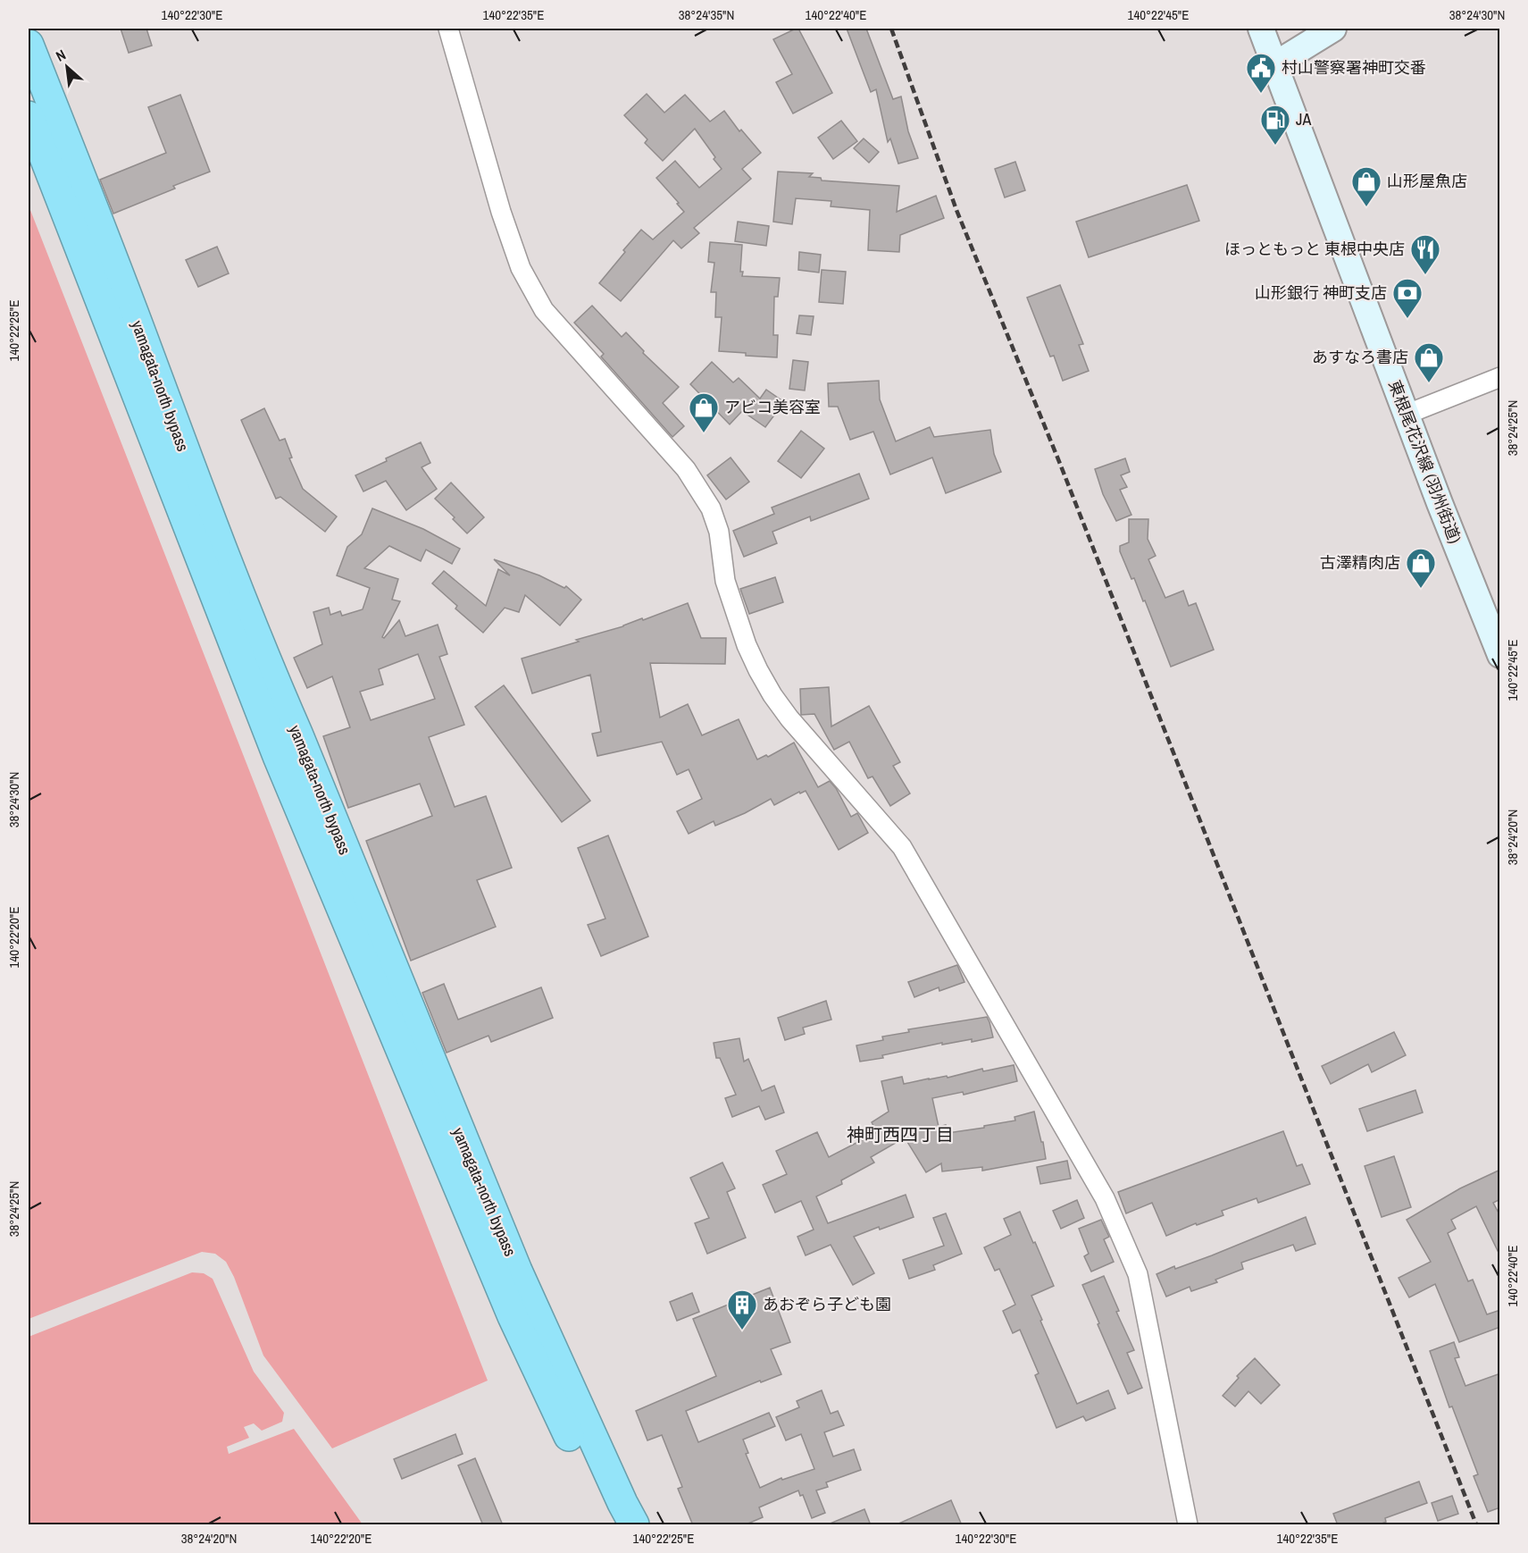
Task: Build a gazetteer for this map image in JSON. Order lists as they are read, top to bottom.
{
  "streets": {
    "highway": ["yamagata-north bypass"],
    "main road": ["東根尾花沢線 (羽州街道)"]
  },
  "districts": ["神町西四丁目"],
  "places": {
    "public building": ["村山警察署神町交番"],
    "fuel station": ["JA"],
    "shop": [
      "山形屋魚店",
      "あすなろ書店",
      "アビコ美容室",
      "古澤精肉店"
    ],
    "restaurant": ["ほっともっと 東根中央店"],
    "bank": ["山形銀行 神町支店"],
    "building": ["あおぞら子ども園"]
  },
  "north": "top left",
  "coordinates": [
    "140°22'30\"E",
    "140°22'35\"E",
    "38°24'35\"N",
    "140°22'40\"E",
    "140°22'45\"E",
    "38°24'30\"N",
    "140°22'25\"E",
    "38°24'25\"N",
    "38°24'20\"N",
    "140°22'20\"E"
  ]
}
